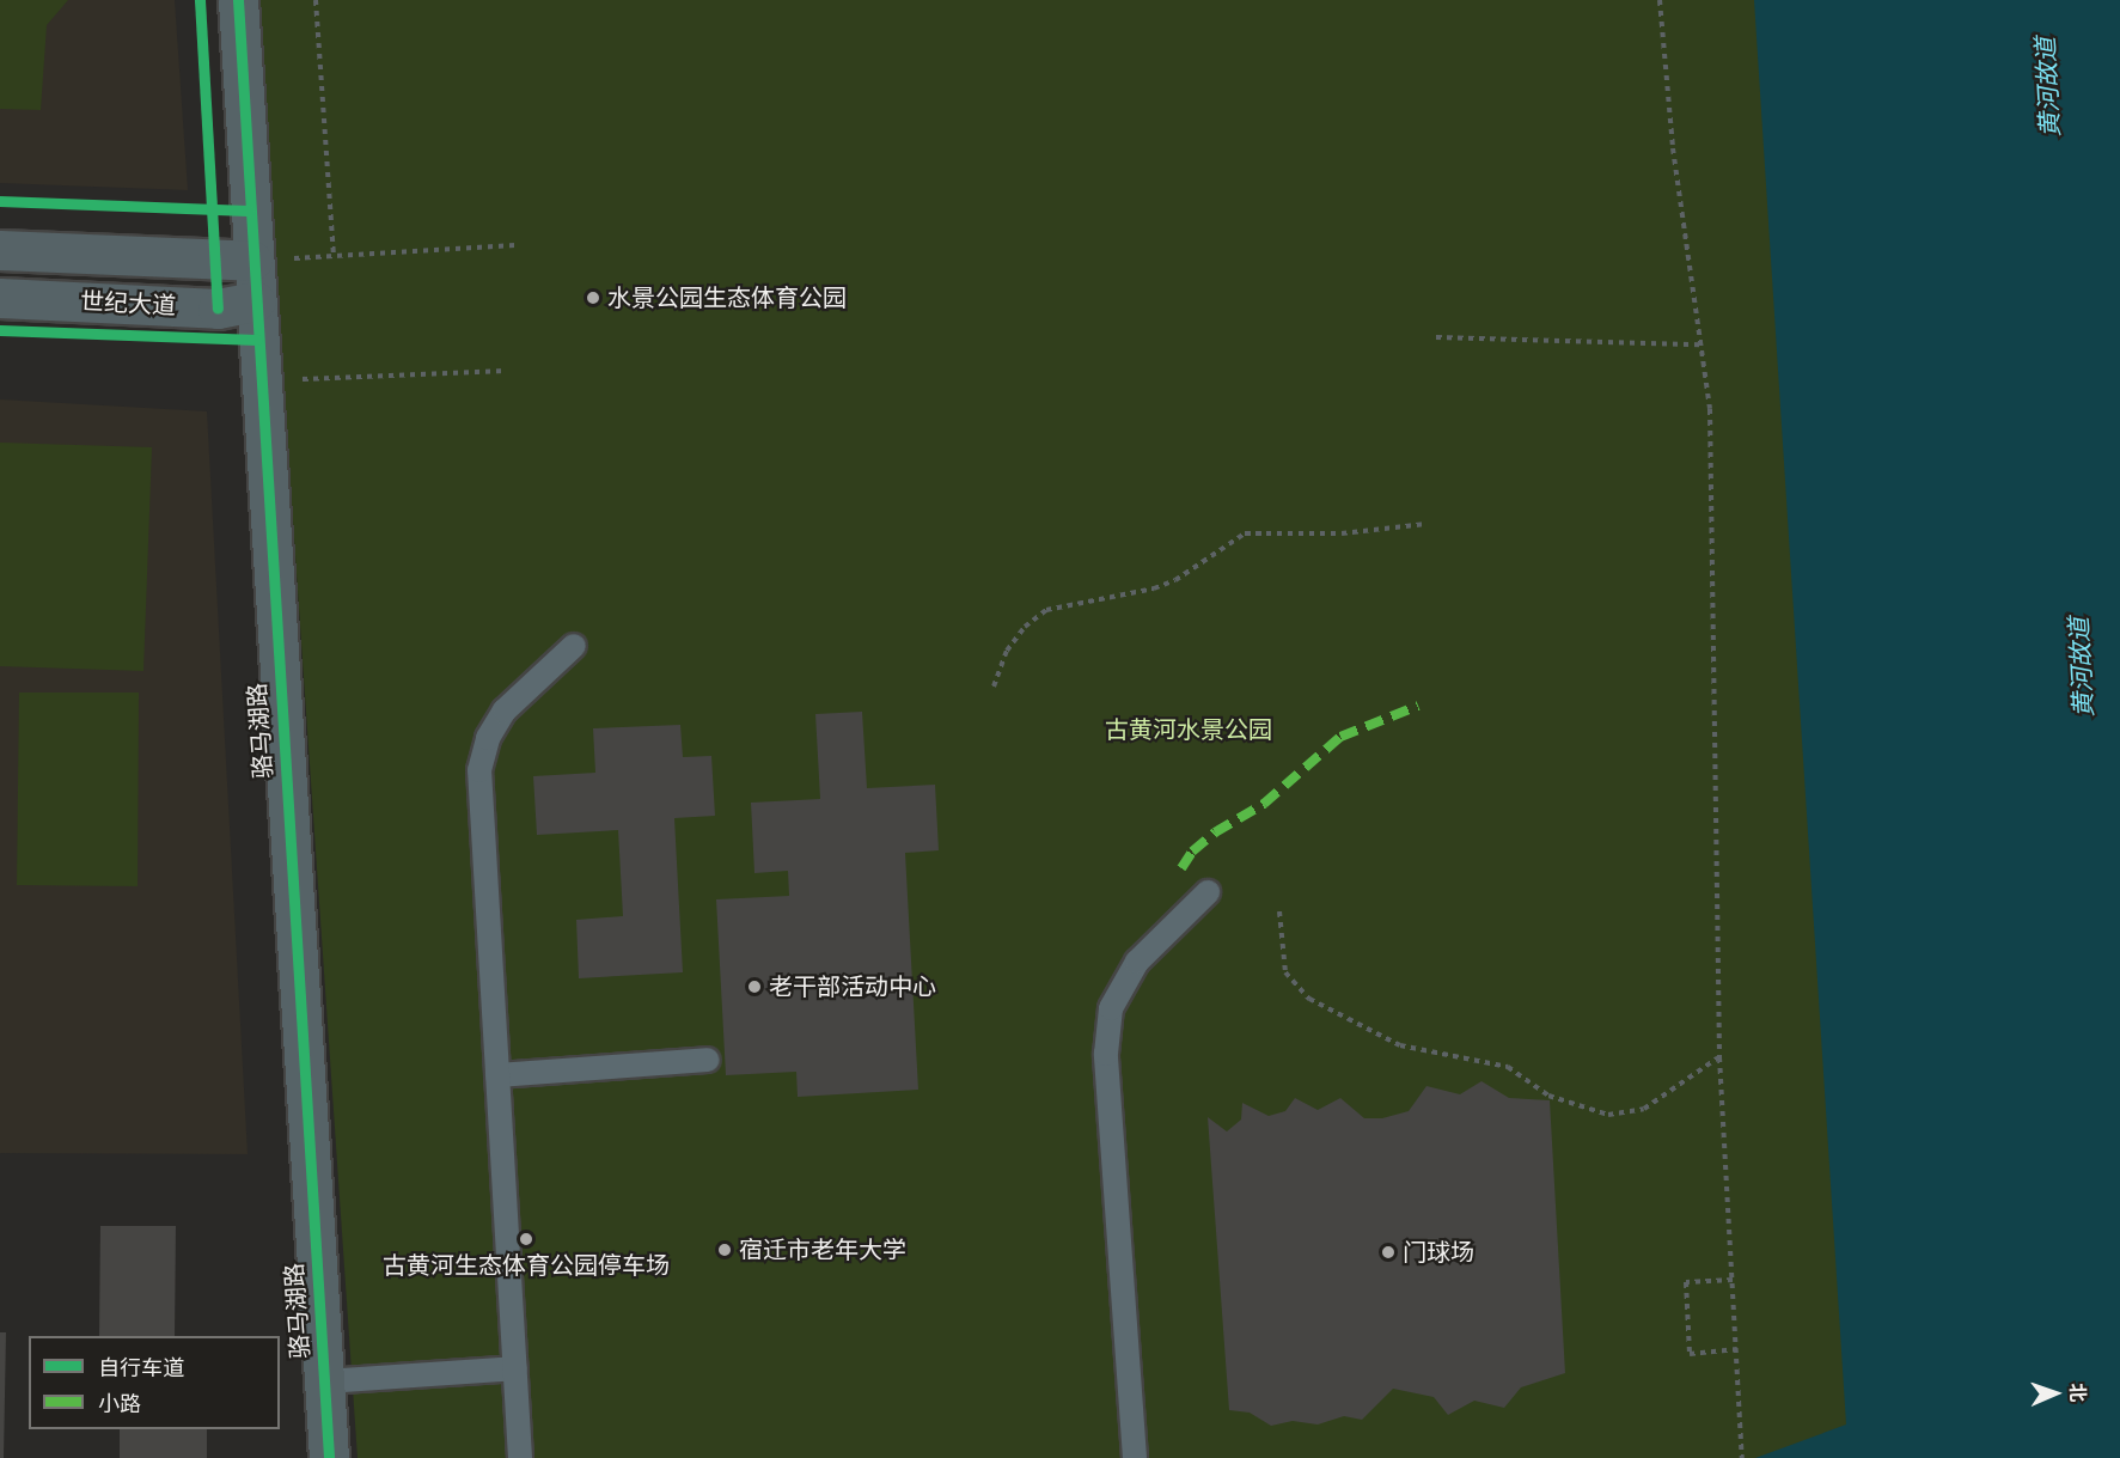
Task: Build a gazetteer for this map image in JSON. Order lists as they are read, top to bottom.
{
  "streets": {
    "street": ["世纪大道", "骆马湖路"]
  },
  "crossings": [
    ["世纪大道", "骆马湖路"]
  ],
  "water": ["黄河故道"],
  "parks": ["古黄河水景公园"],
  "places": [
    "水景公园生态体育公园",
    "老干部活动中心",
    "古黄河生态体育公园停车场",
    "宿迁市老年大学",
    "门球场"
  ],
  "legend": ["自行车道", "小路"],
  "north": "right"
}
